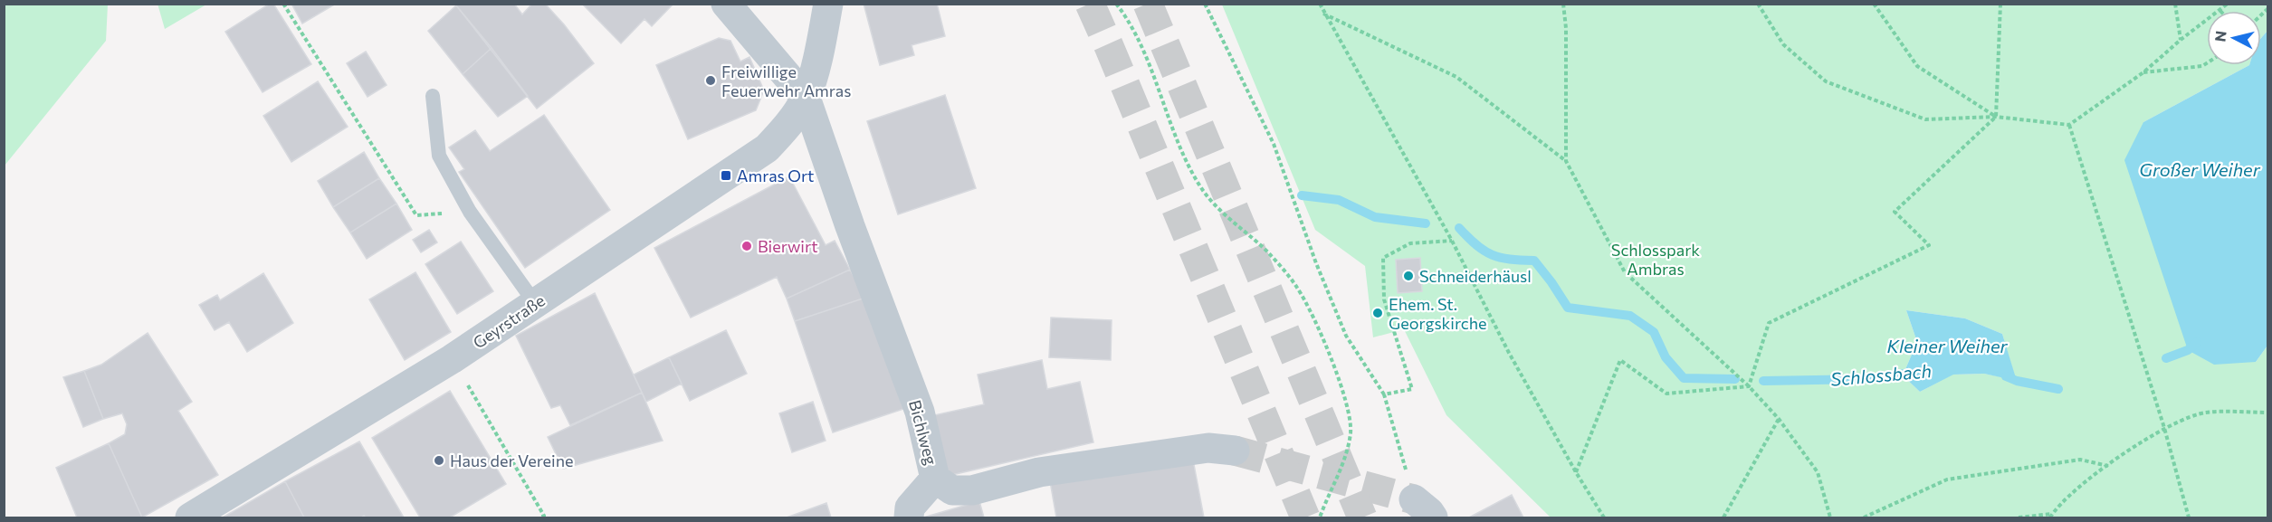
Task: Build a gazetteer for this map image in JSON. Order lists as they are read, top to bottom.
{
  "streets": {
    "street": ["Geyrstraße", "Bichlweg"]
  },
  "crossings": [
    ["Geyrstraße", "Bichlweg"]
  ],
  "water": ["Großer Weiher", "Kleiner Weiher", "Schlossbach"],
  "parks": ["Schlosspark Ambras"],
  "places": {
    "other": [
      "Freiwillige Feuerwehr Amras",
      "Bierwirt",
      "Schneiderhäusl",
      "Ehem. St. Georgskirche",
      "Haus der Vereine"
    ],
    "transit": ["Amras Ort"]
  },
  "north": "left"
}
